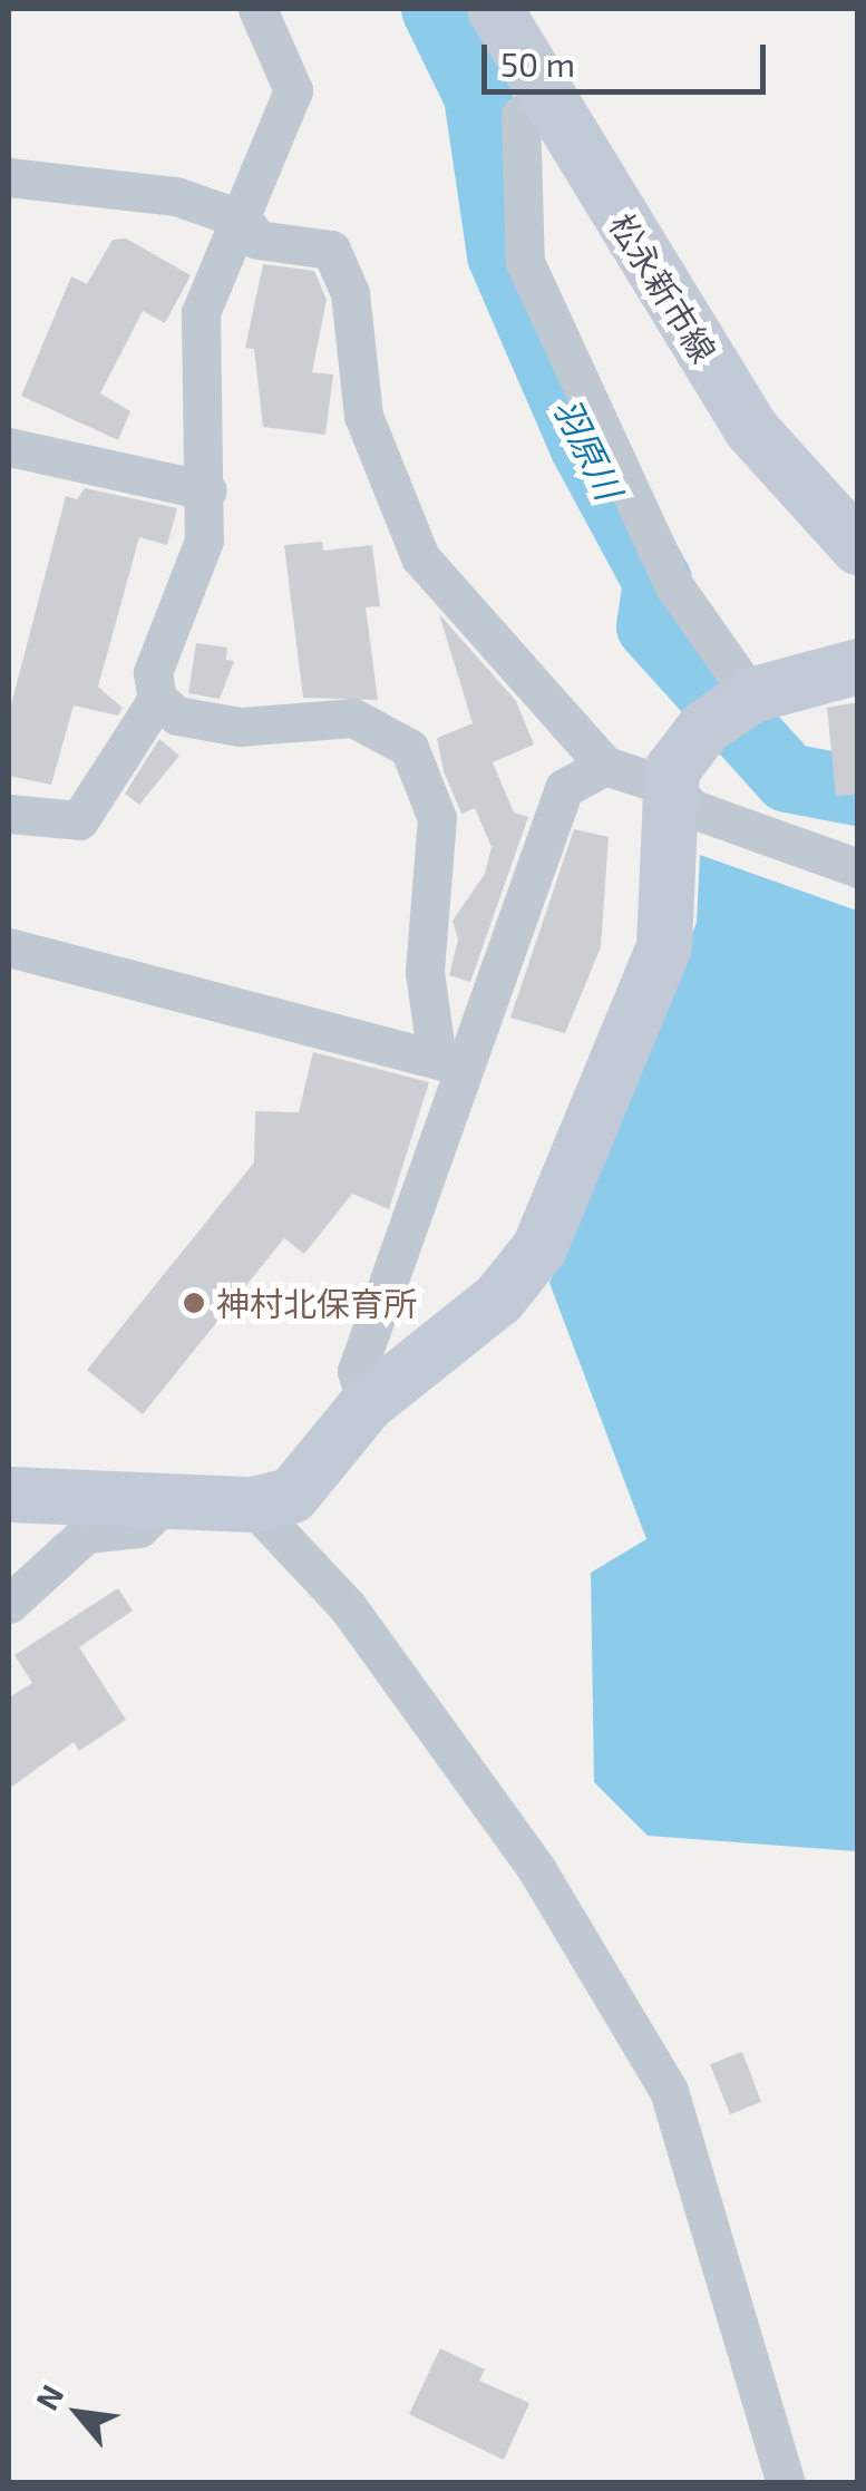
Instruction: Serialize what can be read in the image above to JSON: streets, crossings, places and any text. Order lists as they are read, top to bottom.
{
  "streets": {
    "street": ["松永新市線"]
  },
  "water": ["羽原川"],
  "places": ["神村北保育所"],
  "scale_bar": "50 m",
  "north": "top left"
}
